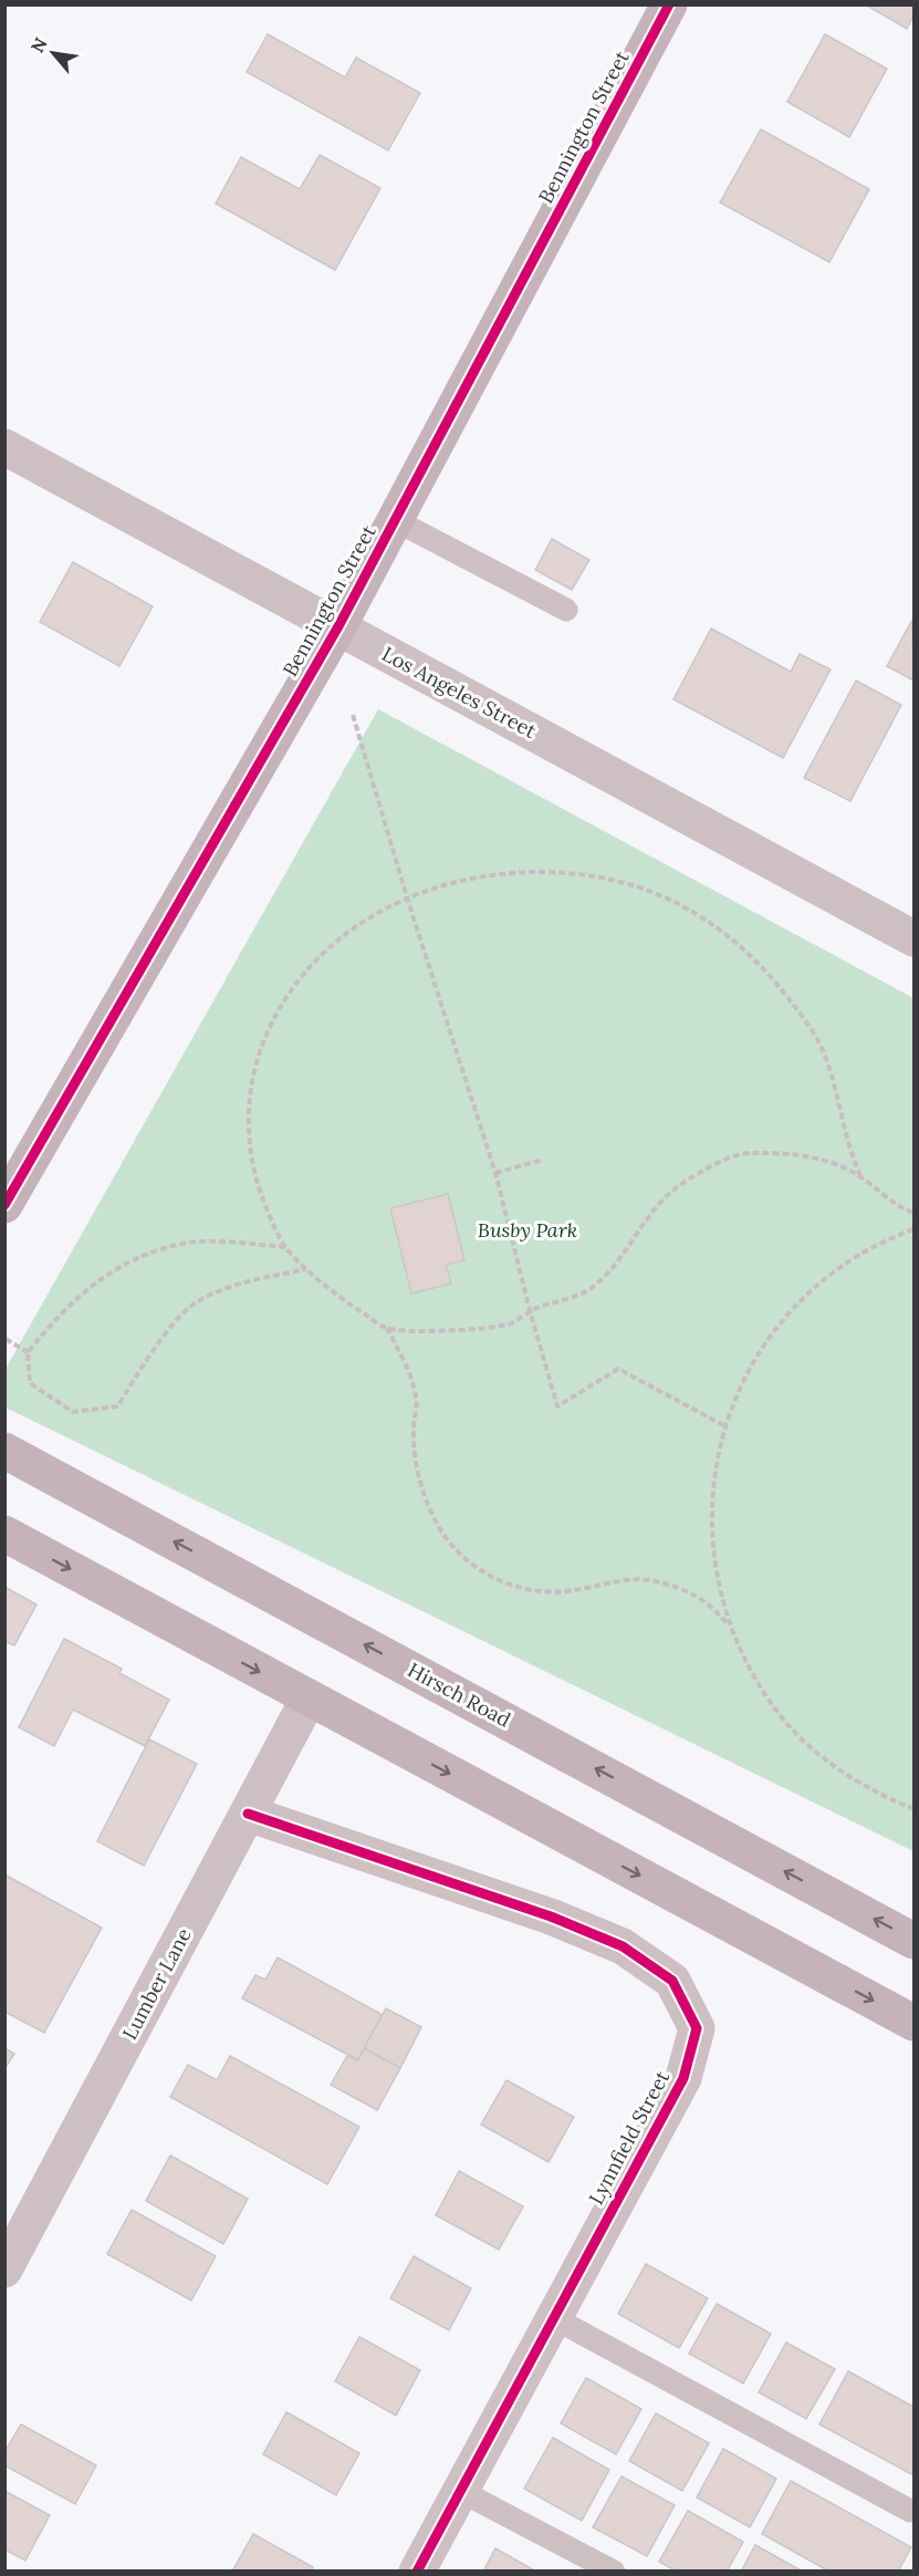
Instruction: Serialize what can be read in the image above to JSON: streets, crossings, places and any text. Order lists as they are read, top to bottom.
{
  "streets": {
    "main road": ["Bennington Street", "Hirsch Road"],
    "street": ["Los Angeles Street", "Lumber Lane", "Lynnfield Street"]
  },
  "crossings": [
    ["Bennington Street", "Los Angeles Street"],
    ["Lumber Lane", "Lynnfield Street"]
  ],
  "parks": ["Busby Park"],
  "north": "top left"
}
